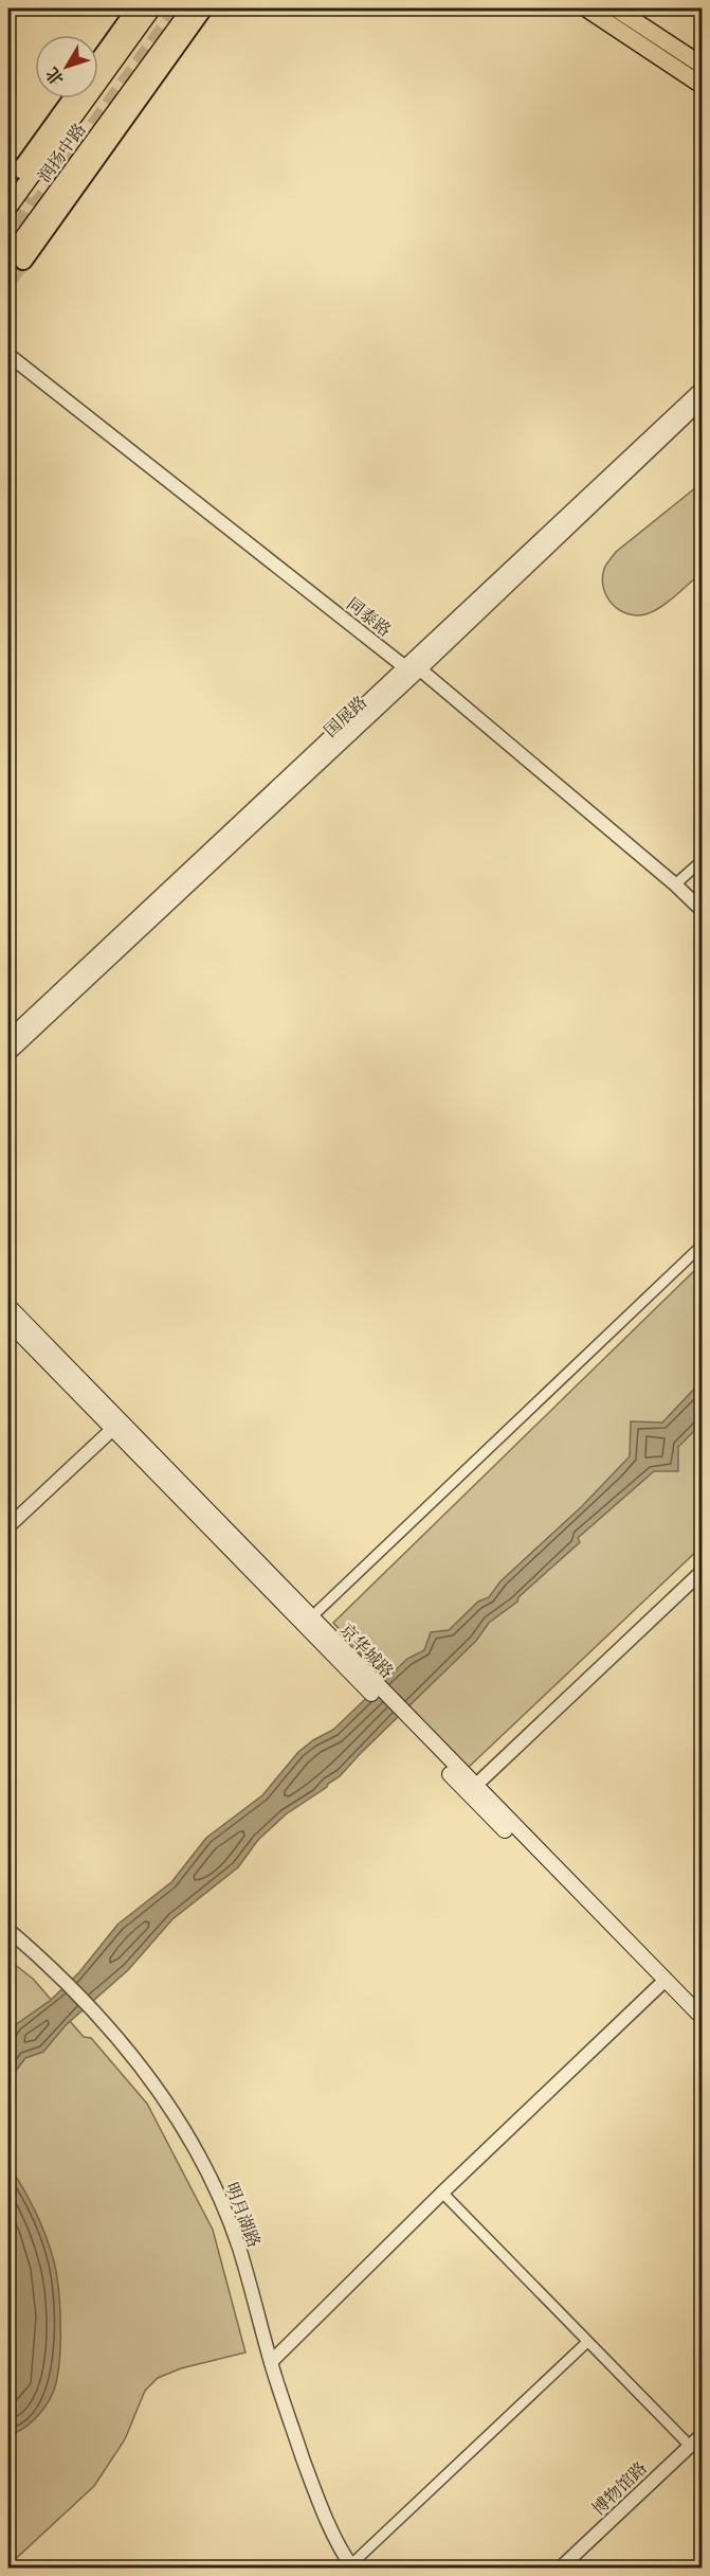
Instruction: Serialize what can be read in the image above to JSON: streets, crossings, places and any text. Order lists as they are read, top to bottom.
{
  "streets": {
    "main road": ["润扬中路", "京华城路"],
    "street": [
      "同泰路",
      "国展路",
      "明月湖路",
      "博物馆路"
    ]
  },
  "crossings": [
    ["同泰路", "国展路"]
  ],
  "north": "bottom left"
}
